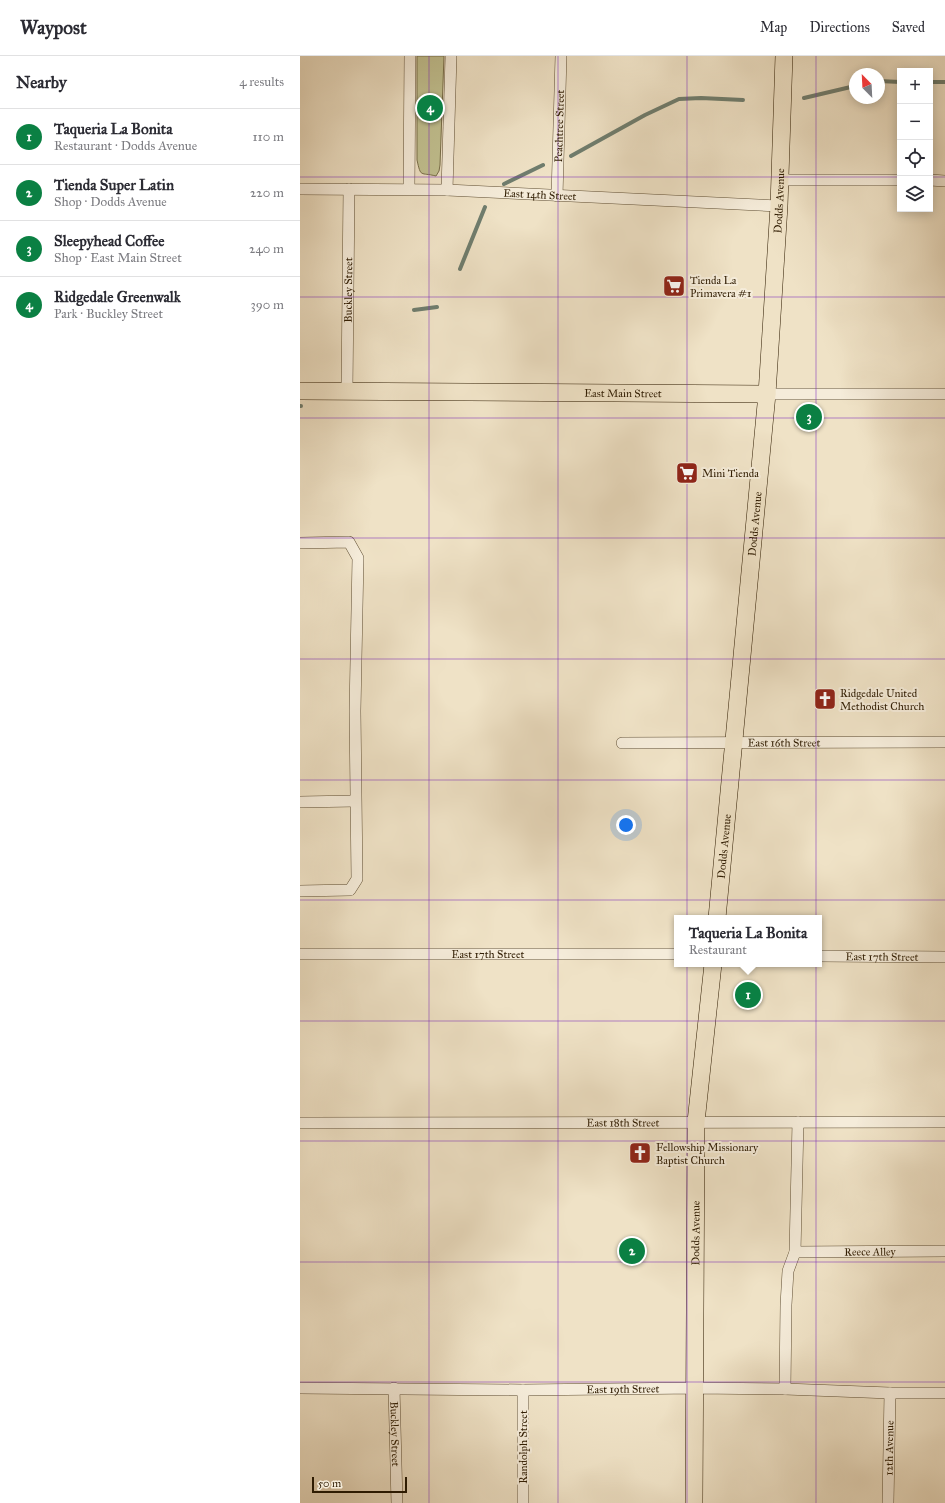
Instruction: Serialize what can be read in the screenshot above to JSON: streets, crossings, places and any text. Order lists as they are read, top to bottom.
{
  "streets": {
    "main road": ["Dodds Avenue", "East Main Street"],
    "street": [
      "Peachtree Street",
      "East 14th Street",
      "Buckley Street",
      "East 16th Street",
      "East 17th Street",
      "East 18th Street",
      "Reece Alley",
      "East 19th Street",
      "Randolph Street",
      "12th Avenue"
    ]
  },
  "crossings": [
    ["Peachtree Street", "East 14th Street"],
    ["East 14th Street", "Dodds Avenue"],
    ["East 14th Street", "Buckley Street"],
    ["Dodds Avenue", "East Main Street"],
    ["Dodds Avenue", "East 16th Street"],
    ["Dodds Avenue", "East 18th Street"],
    ["Dodds Avenue", "East 19th Street"],
    ["Buckley Street", "East Main Street"],
    ["Buckley Street", "East 19th Street"],
    ["East 19th Street", "Randolph Street"],
    ["East 19th Street", "12th Avenue"]
  ],
  "places": {
    "supermarket": ["Tienda La Primavera #1", "Mini Tienda"],
    "church": ["Ridgedale United Methodist Church", "Fellowship Missionary Baptist Church"]
  },
  "scale_bar": "50 m",
  "north": "top left",
  "page": {
    "header": "Waypost",
    "nav": ["Map", "Directions", "Saved"],
    "heading": ["Nearby", "4 results"],
    "map_buttons": ["+", "−"],
    "pins": [
      "4",
      "3",
      "1",
      "2"
    ],
    "list": [
      {
        "mark": "1",
        "name": "Taqueria La Bonita",
        "note": "Restaurant · Dodds Avenue",
        "value": "110 m"
      },
      {
        "mark": "2",
        "name": "Tienda Super Latin",
        "note": "Shop · Dodds Avenue",
        "value": "220 m"
      },
      {
        "mark": "3",
        "name": "Sleepyhead Coffee",
        "note": "Shop · East Main Street",
        "value": "240 m"
      },
      {
        "mark": "4",
        "name": "Ridgedale Greenwalk",
        "note": "Park · Buckley Street",
        "value": "390 m"
      }
    ],
    "popup": ["Taqueria La Bonita", "Restaurant"],
    "scale": "50 m"
  }
}
